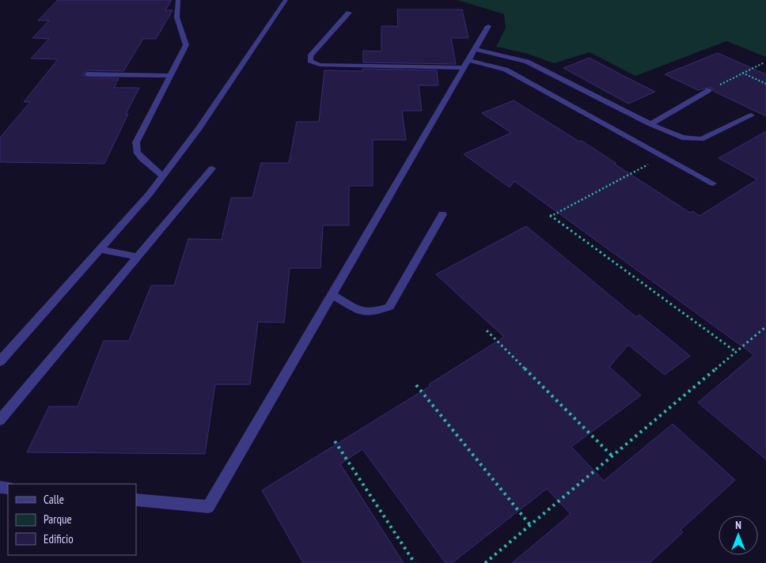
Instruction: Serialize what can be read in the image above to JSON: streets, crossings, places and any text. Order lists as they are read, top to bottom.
{
  "legend": ["Calle", "Parque", "Edificio"],
  "north": "top"
}
